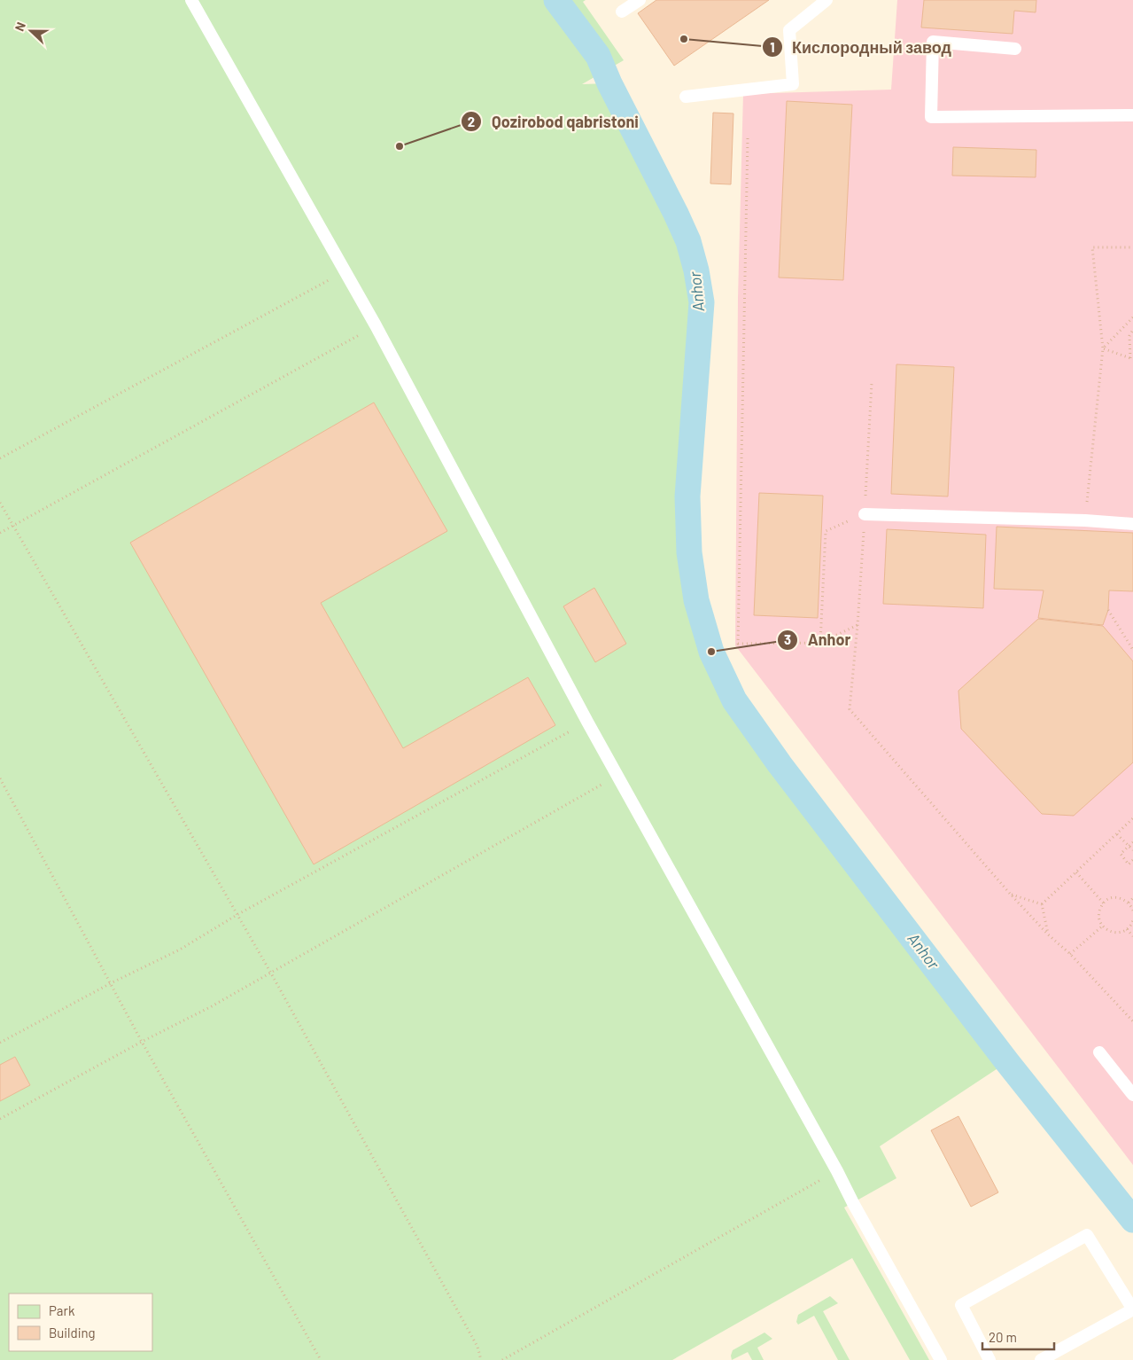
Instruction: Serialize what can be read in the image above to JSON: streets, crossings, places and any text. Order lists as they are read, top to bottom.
{
  "water": ["Anhor"],
  "places": ["Кислородный завод", "Qozirobod qabristoni", "Anhor"],
  "legend": ["Park", "Building"],
  "scale_bar": "20 m",
  "north": "left"
}
